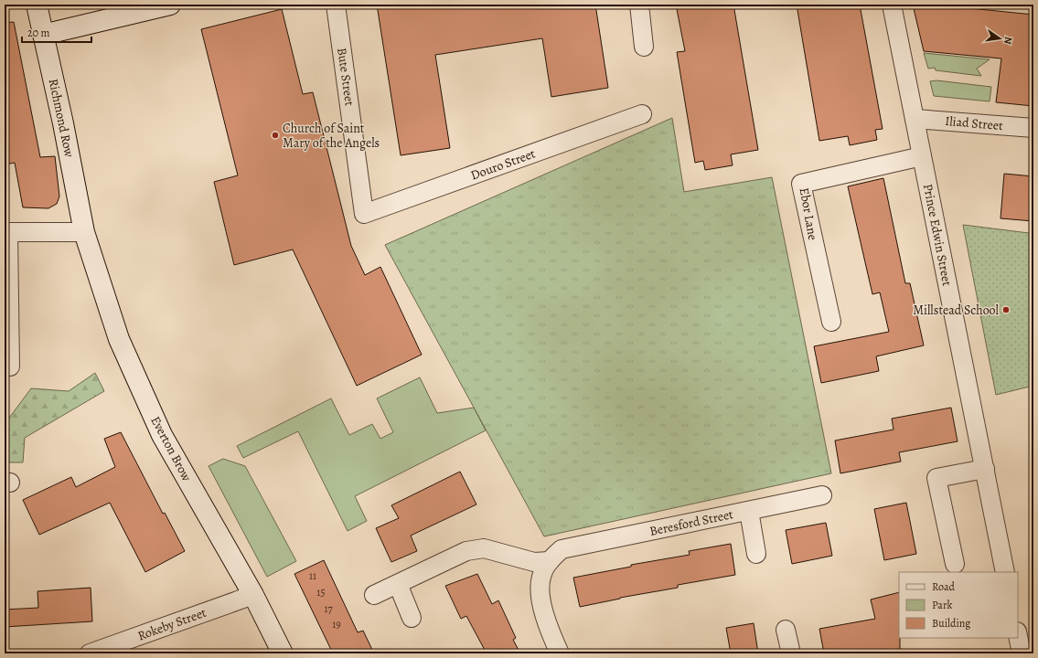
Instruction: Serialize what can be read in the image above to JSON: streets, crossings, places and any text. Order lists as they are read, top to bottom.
{
  "streets": {
    "street": [
      "Bute Street",
      "Richmond Row",
      "Iliad Street",
      "Douro Street",
      "Ebor Lane",
      "Prince Edwin Street",
      "Everton Brow",
      "Beresford Street",
      "Rokeby Street"
    ]
  },
  "crossings": [
    ["Bute Street", "Douro Street"],
    ["Richmond Row", "Everton Brow"],
    ["Iliad Street", "Prince Edwin Street"],
    ["Ebor Lane", "Prince Edwin Street"],
    ["Everton Brow", "Rokeby Street"]
  ],
  "places": ["Church of Saint Mary of the Angels", "Millstead School"],
  "house_numbers": [
    "11",
    "15",
    "17",
    "19"
  ],
  "legend": ["Road", "Park", "Building"],
  "scale_bar": "20 m",
  "north": "right"
}
